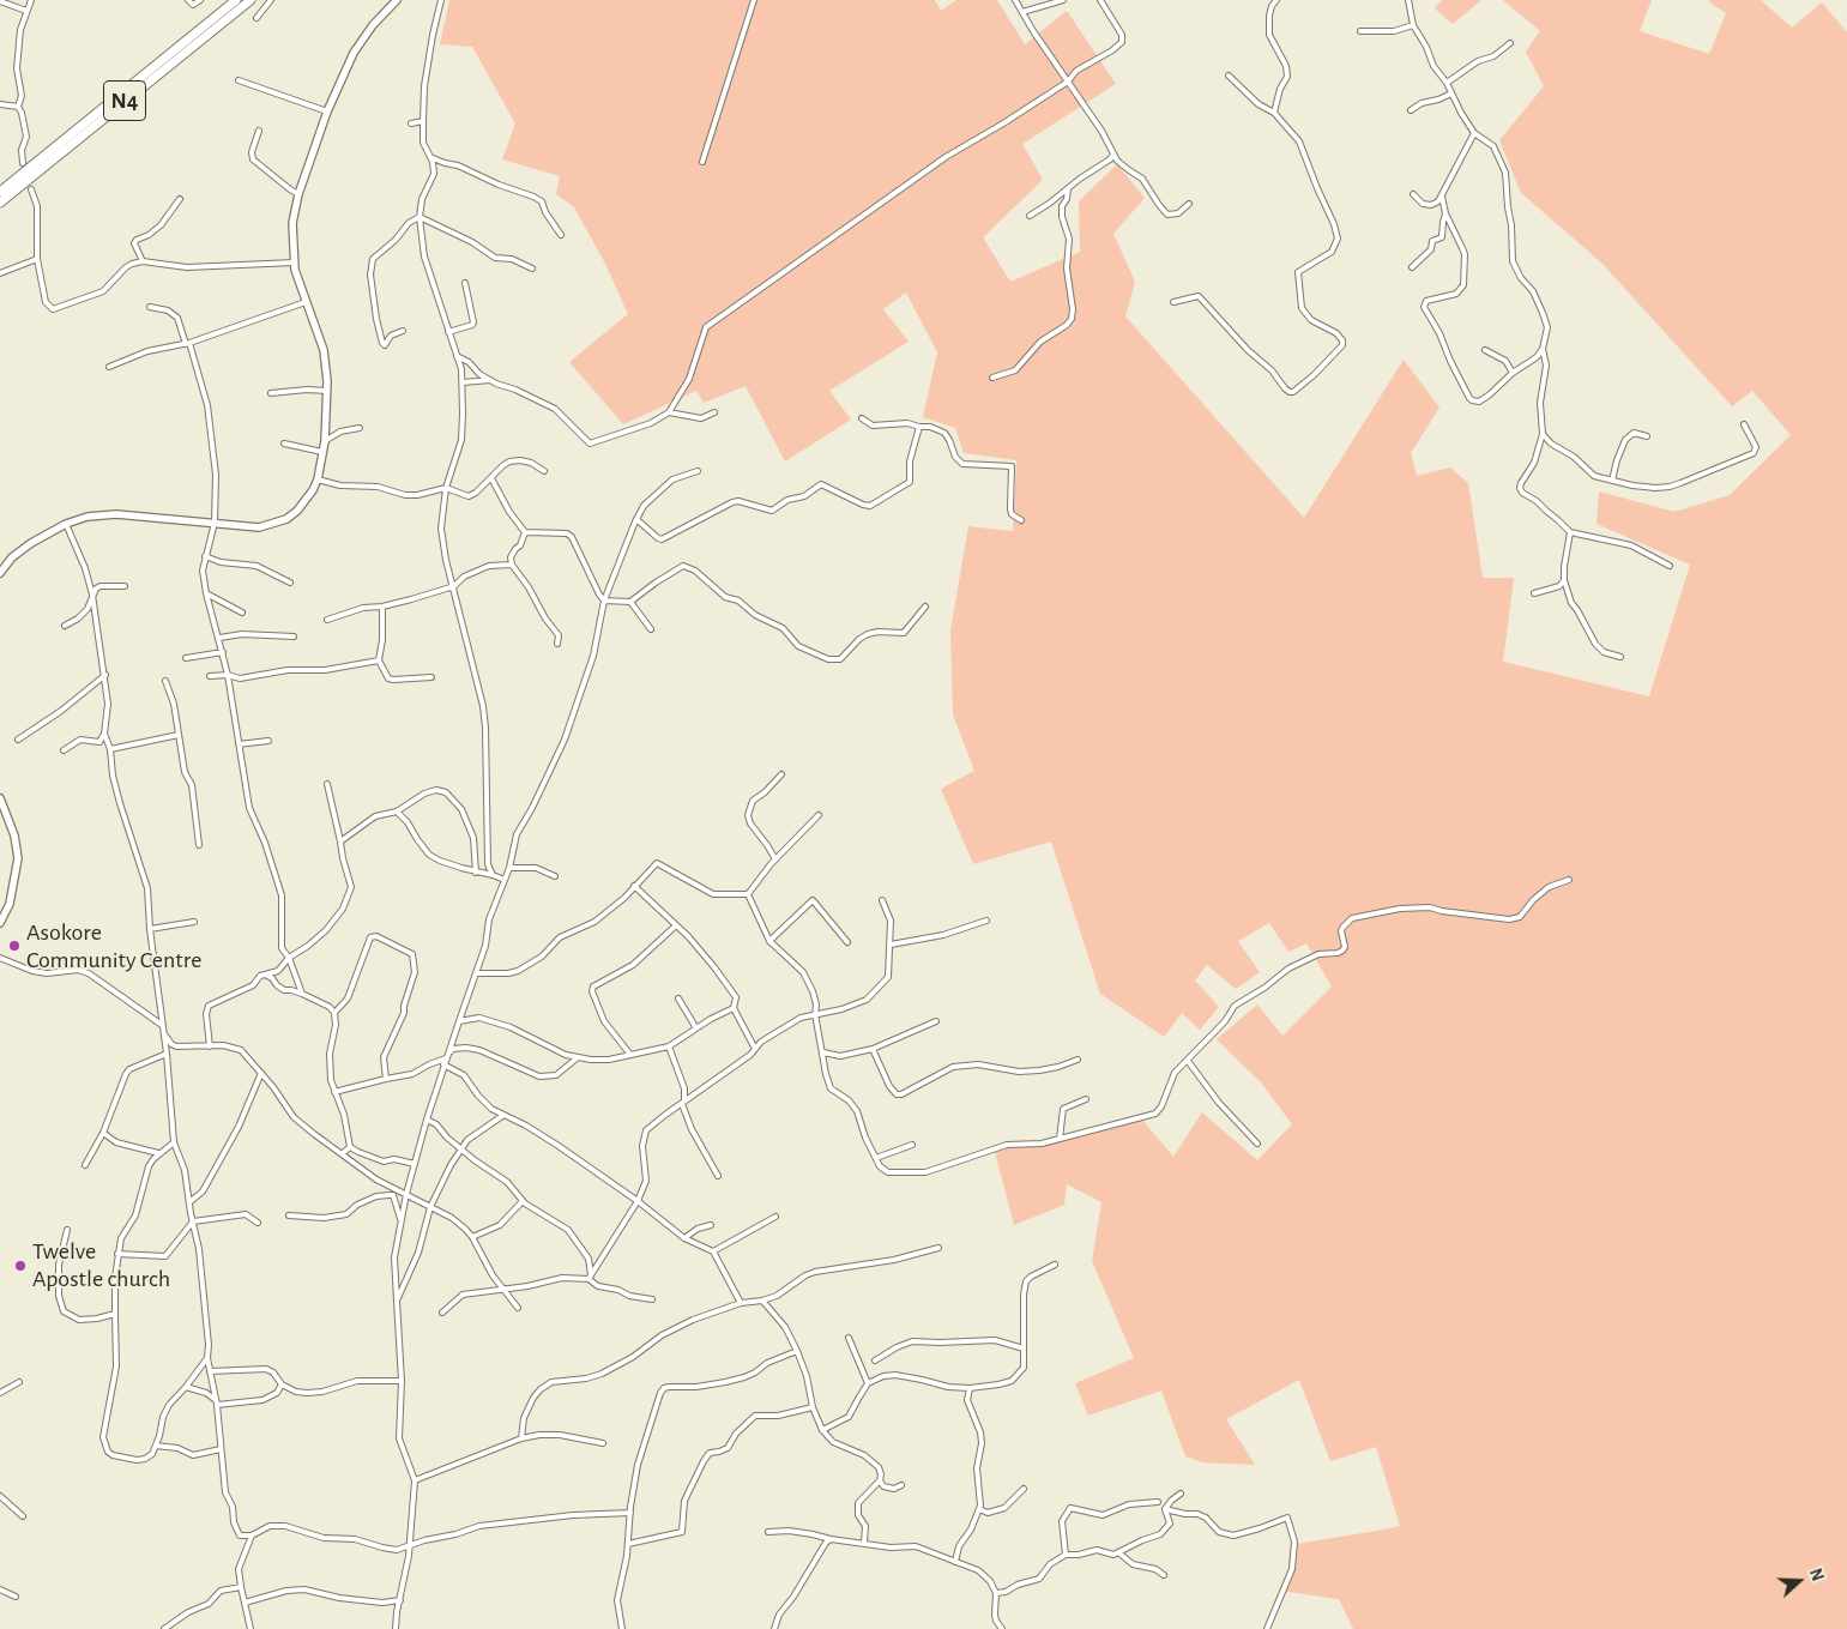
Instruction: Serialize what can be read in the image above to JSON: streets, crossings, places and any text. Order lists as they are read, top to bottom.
{
  "streets": {
    "highway": ["N4"]
  },
  "places": ["Asokore Community Centre", "Twelve Apostle church"],
  "north": "right"
}
